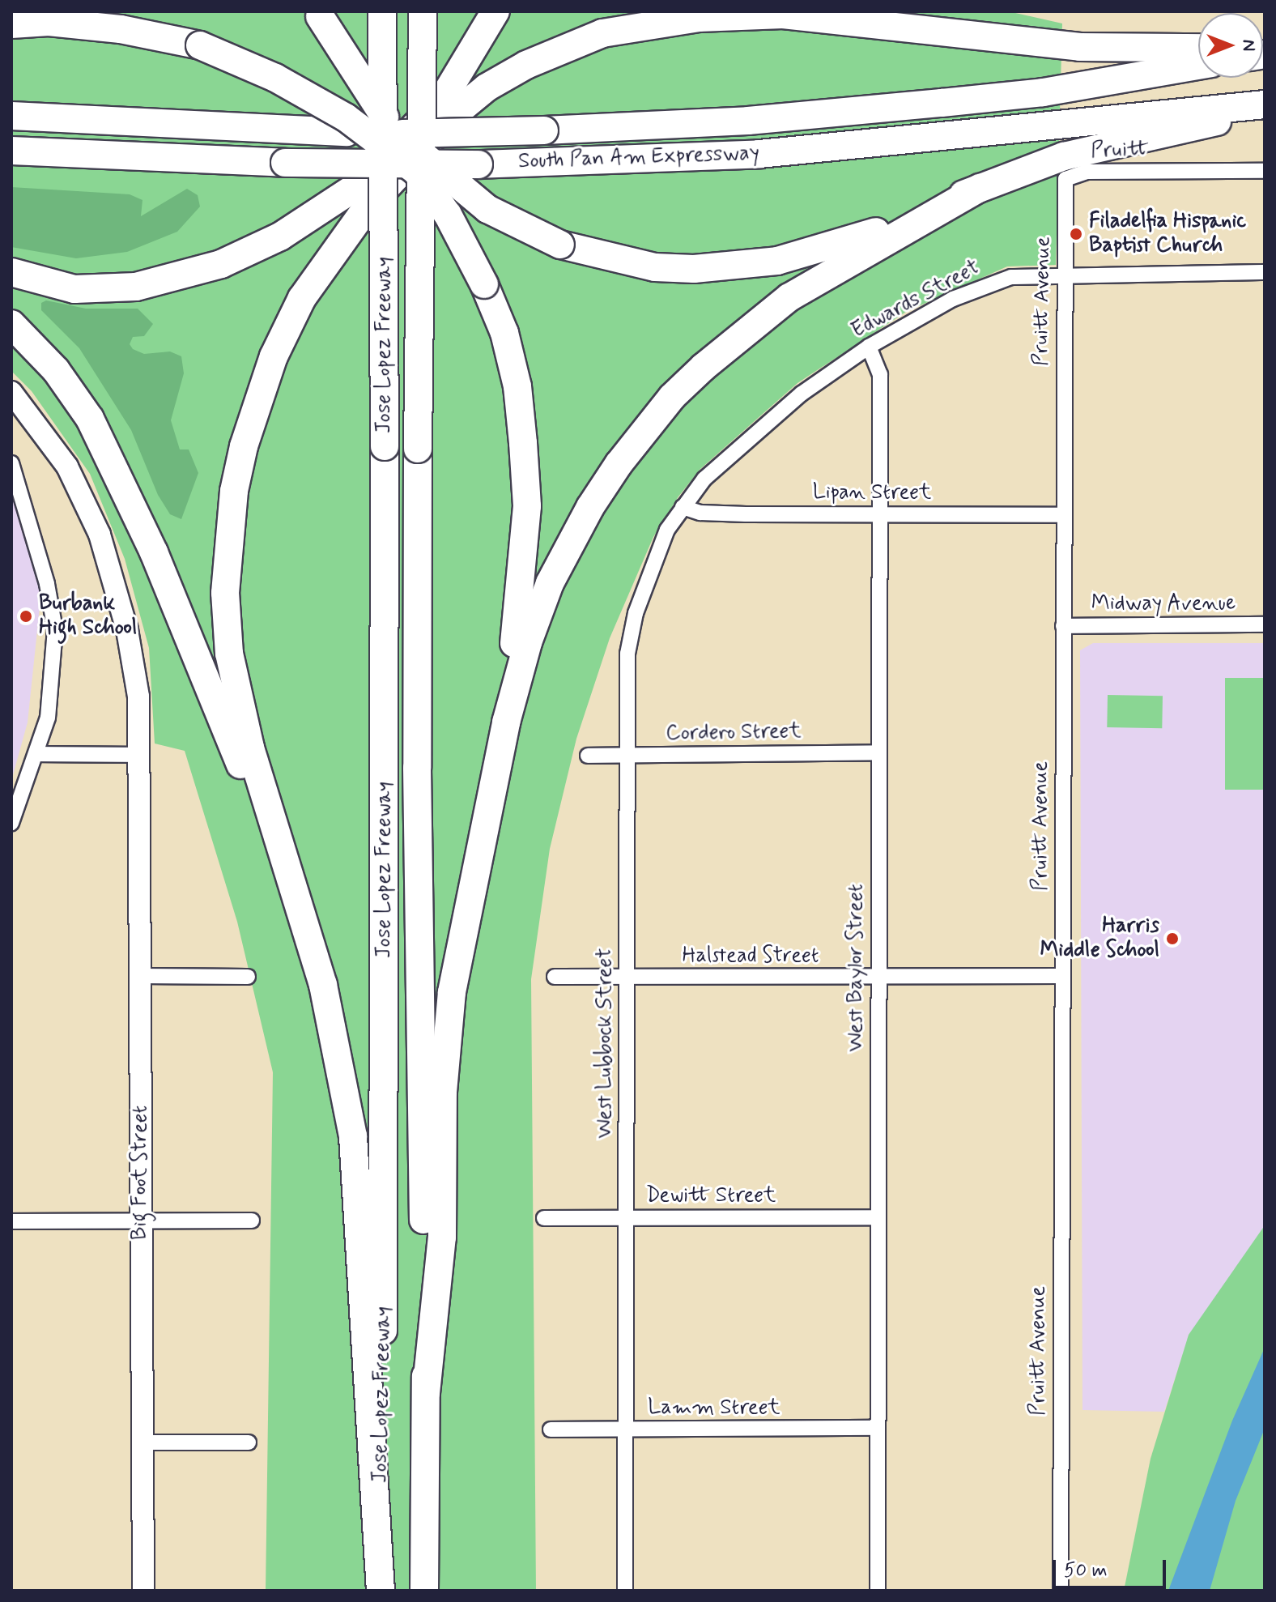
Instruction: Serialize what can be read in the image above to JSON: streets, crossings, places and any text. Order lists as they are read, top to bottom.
{
  "streets": {
    "highway": ["South Pan Am Expressway", "Jose Lopez Freeway"],
    "main road": ["Big Foot Street"],
    "street": [
      "Pruitt",
      "Edwards Street",
      "Pruitt Avenue",
      "Lipan Street",
      "Midway Avenue",
      "Cordero Street",
      "Halstead Street",
      "West Baylor Street",
      "West Lubbock Street",
      "Dewitt Street",
      "Lamm Street"
    ]
  },
  "crossings": [
    ["Pruitt", "Pruitt Avenue"],
    ["Edwards Street", "Pruitt Avenue"],
    ["Edwards Street", "Lipan Street"],
    ["Edwards Street", "West Baylor Street"],
    ["Edwards Street", "West Lubbock Street"],
    ["Pruitt Avenue", "Lipan Street"],
    ["Pruitt Avenue", "Midway Avenue"],
    ["Pruitt Avenue", "Halstead Street"],
    ["Lipan Street", "West Baylor Street"],
    ["Lipan Street", "West Lubbock Street"],
    ["Cordero Street", "West Baylor Street"],
    ["Cordero Street", "West Lubbock Street"],
    ["Halstead Street", "West Baylor Street"],
    ["Halstead Street", "West Lubbock Street"],
    ["West Baylor Street", "Dewitt Street"],
    ["West Baylor Street", "Lamm Street"],
    ["West Lubbock Street", "Dewitt Street"],
    ["West Lubbock Street", "Lamm Street"]
  ],
  "places": ["Filadelfia Hispanic Baptist Church", "Burbank High School", "Harris Middle School"],
  "scale_bar": "50 m",
  "north": "right"
}
